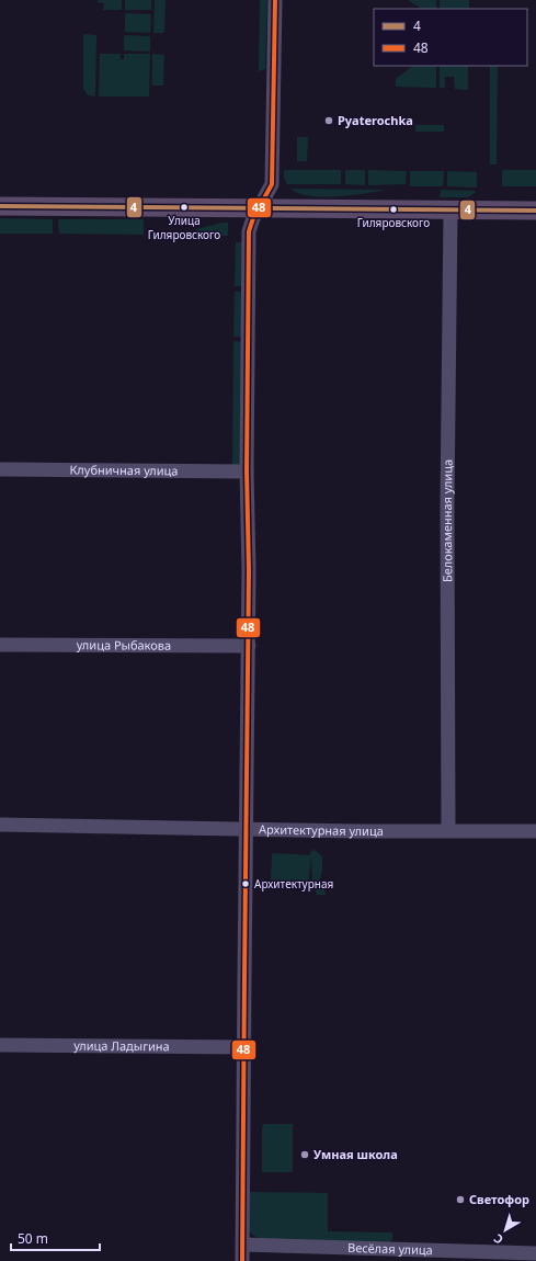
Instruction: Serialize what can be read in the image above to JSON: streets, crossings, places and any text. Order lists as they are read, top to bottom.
{
  "streets": {
    "street": [
      "Клубничная улица",
      "Белокаменная улица",
      "улица Рыбакова",
      "Архитектурная улица",
      "улица Ладыгина",
      "Весёлая улица"
    ]
  },
  "crossings": [
    ["Белокаменная улица", "Архитектурная улица"]
  ],
  "places": [
    "Pyaterochka",
    "Улица Гиляровского",
    "Гиляровского",
    "Архитектурная",
    "Умная школа",
    "Светофор"
  ],
  "lines": ["transit line 48", "transit line 4"],
  "legend": ["4", "48"],
  "scale_bar": "50 m",
  "north": "bottom left"
}
